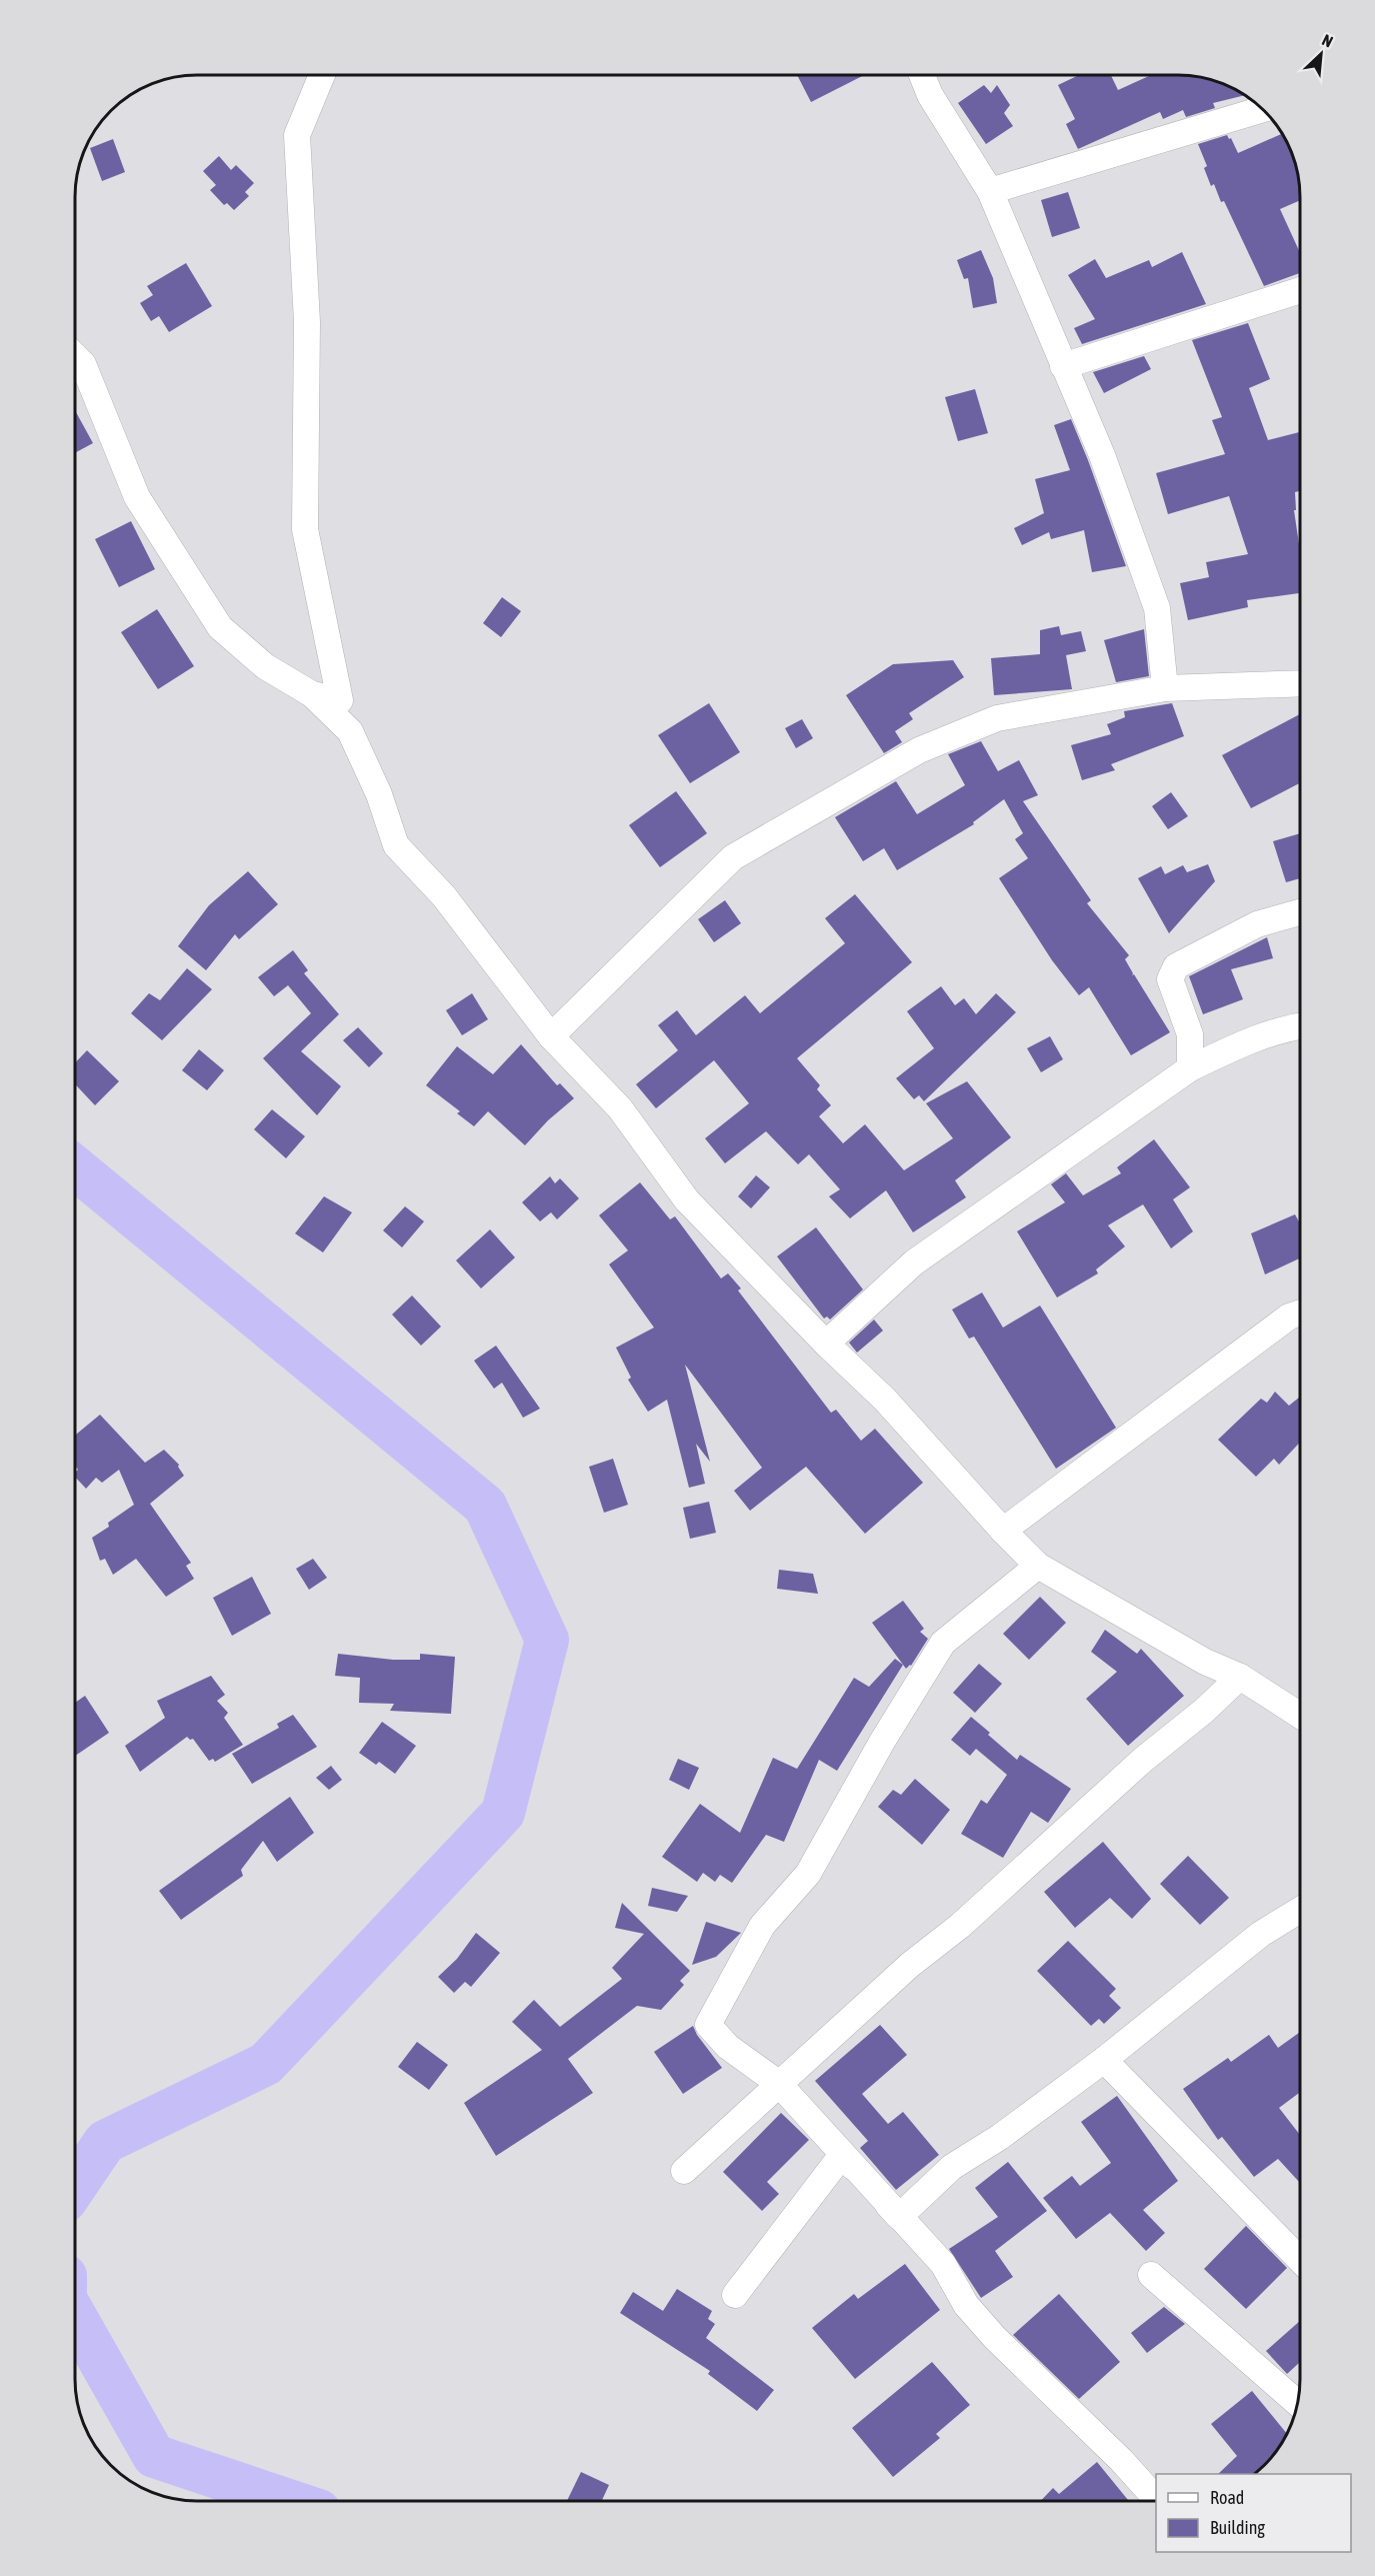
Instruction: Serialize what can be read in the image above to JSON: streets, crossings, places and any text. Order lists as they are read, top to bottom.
{
  "legend": ["Road", "Building"],
  "north": "top right"
}
